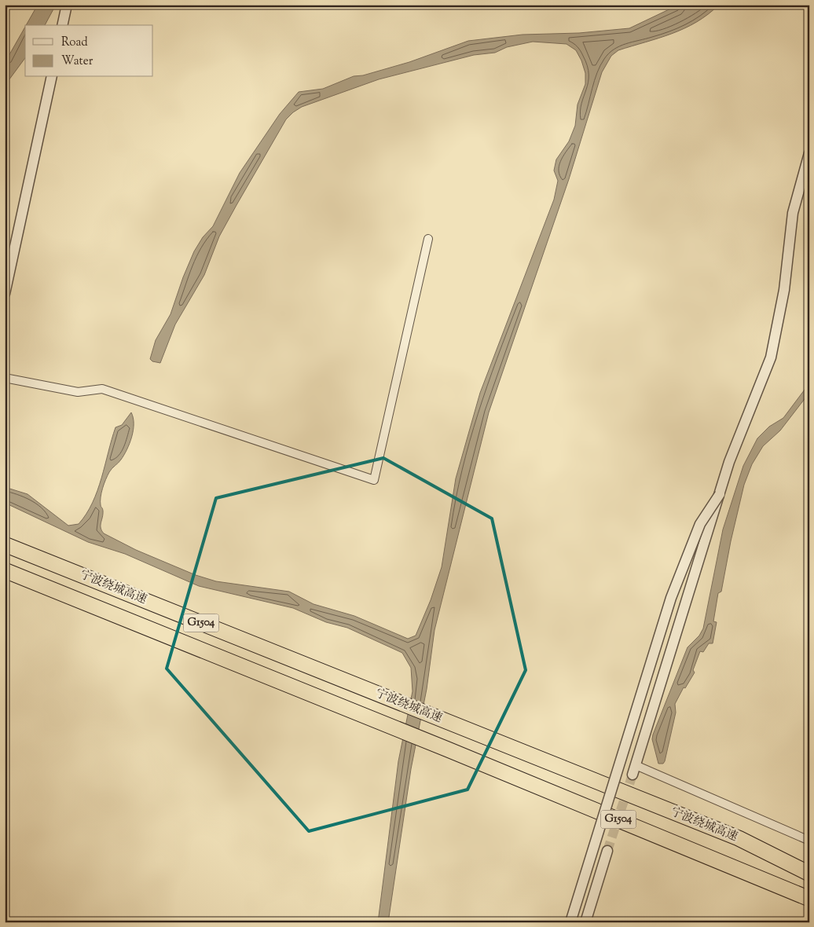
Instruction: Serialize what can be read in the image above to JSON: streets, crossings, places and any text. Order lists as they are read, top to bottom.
{
  "streets": {
    "highway": ["宁波绕城高速", "G1504"]
  },
  "legend": ["Road", "Water"]
}
